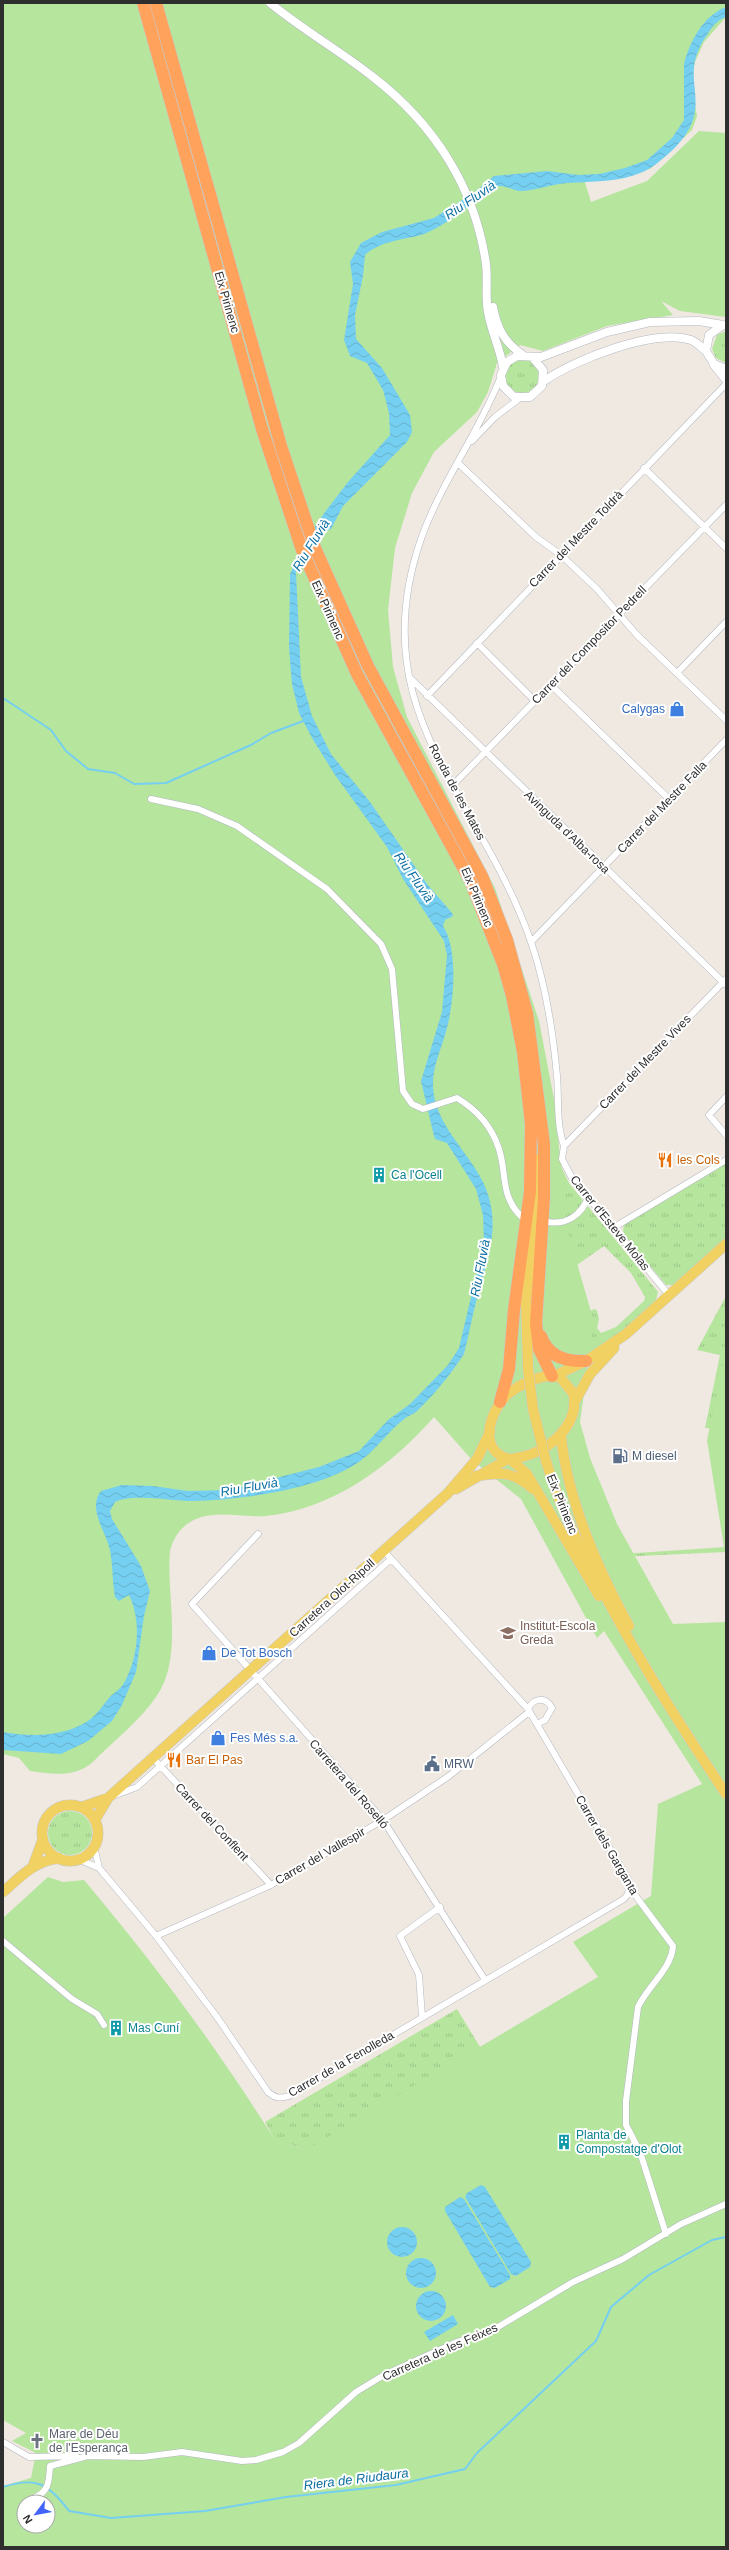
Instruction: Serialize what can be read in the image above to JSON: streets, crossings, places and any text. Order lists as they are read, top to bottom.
{
  "streets": {
    "highway": ["Eix Pirinenc"],
    "main road": ["Carretera Olot-Ripoll"],
    "street": [
      "Carrer del Mestre Toldrà",
      "Carrer del Compositor Pedrell",
      "Ronda de les Mates",
      "Carrer del Mestre Falla",
      "Avinguda d'Alba-rosa",
      "Carrer del Mestre Vives",
      "Carrer d'Esteve Molas",
      "Carretera del Roselló",
      "Carrer del Conflent",
      "Carrer dels Garganta",
      "Carrer del Vallespir",
      "Carrer de la Fenolleda",
      "Carretera de les Feixes"
    ]
  },
  "crossings": [
    ["Carrer del Mestre Toldrà", "Avinguda d'Alba-rosa"],
    ["Carrer del Compositor Pedrell", "Ronda de les Mates"],
    ["Carrer del Compositor Pedrell", "Avinguda d'Alba-rosa"],
    ["Ronda de les Mates", "Carrer del Mestre Falla"],
    ["Ronda de les Mates", "Avinguda d'Alba-rosa"],
    ["Ronda de les Mates", "Carrer del Mestre Vives"],
    ["Ronda de les Mates", "Carrer d'Esteve Molas"],
    ["Carrer del Mestre Falla", "Avinguda d'Alba-rosa"],
    ["Avinguda d'Alba-rosa", "Carrer del Mestre Vives"],
    ["Carrer del Mestre Vives", "Carrer d'Esteve Molas"],
    ["Carretera Olot-Ripoll", "Carretera del Roselló"],
    ["Carretera Olot-Ripoll", "Carrer del Conflent"],
    ["Carretera Olot-Ripoll", "Carrer dels Garganta"],
    ["Carretera del Roselló", "Carrer del Vallespir"],
    ["Carretera del Roselló", "Carrer de la Fenolleda"],
    ["Carrer del Conflent", "Carrer del Vallespir"],
    ["Carrer dels Garganta", "Carrer del Vallespir"],
    ["Carrer dels Garganta", "Carrer de la Fenolleda"],
    ["Carrer dels Garganta", "Carretera de les Feixes"],
    ["Carrer del Vallespir", "Carrer de la Fenolleda"]
  ],
  "water": ["Riu Fluvià", "Riera de Riudaura"],
  "places": {
    "shop": ["Calygas", "De Tot Bosch", "Fes Més s.a."],
    "restaurant": ["les Cols", "Bar El Pas"],
    "building": ["Ca l'Ocell", "Mas Cuní", "Planta de Compostatge d'Olot"],
    "fuel station": ["M diesel"],
    "school or university": ["Institut-Escola Greda"],
    "public building": ["MRW"],
    "church": ["Mare de Déu de l'Esperança"]
  },
  "north": "bottom left"
}
